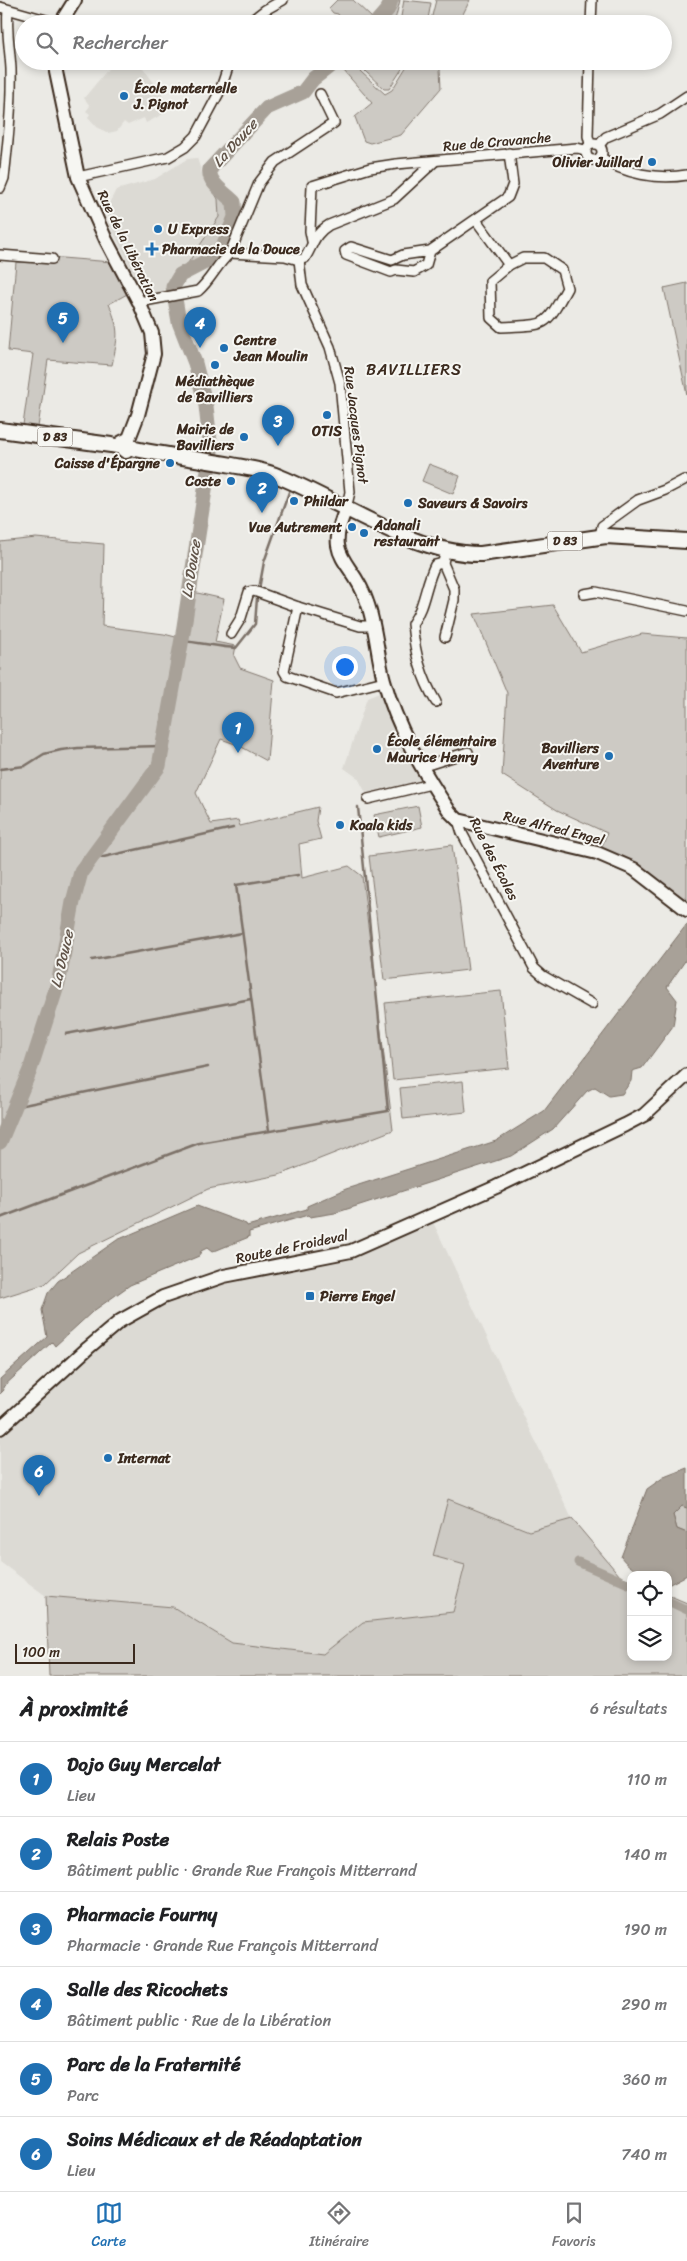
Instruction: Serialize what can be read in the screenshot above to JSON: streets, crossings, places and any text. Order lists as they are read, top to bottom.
{
  "streets": {
    "main road": ["D 83"],
    "street": [
      "Rue de Cravanche",
      "Rue de la Libération",
      "Rue Jacques Pignot",
      "Rue Alfred Engel",
      "Rue des Écoles",
      "Route de Froideval"
    ]
  },
  "crossings": [
    ["Rue de Cravanche", "Rue Jacques Pignot"],
    ["Rue de la Libération", "D 83"],
    ["Rue Jacques Pignot", "D 83"],
    ["Rue Jacques Pignot", "Rue des Écoles"],
    ["D 83", "Rue des Écoles"],
    ["Rue Alfred Engel", "Rue des Écoles"]
  ],
  "districts": ["BAVILLIERS"],
  "water": ["La Douce"],
  "places": {
    "other": [
      "École maternelle J. Pignot",
      "Olivier Juillard",
      "U Express",
      "Centre Jean Moulin",
      "Médiathèque de Bavilliers",
      "OTIS",
      "Mairie de Bavilliers",
      "Caisse d'Épargne",
      "Coste",
      "Phildar",
      "Saveurs & Savoirs",
      "Vue Autrement",
      "Adanali restaurant",
      "École élémentaire Maurice Henry",
      "Bavilliers Aventure",
      "Koala kids",
      "Internat"
    ],
    "health": ["Pharmacie de la Douce"],
    "transit": ["Pierre Engel"]
  },
  "scale_bar": "100 m",
  "page": {
    "search": "Rechercher",
    "pins": [
      "5",
      "4",
      "3",
      "2",
      "1",
      "6"
    ],
    "scale": "100 m",
    "heading": ["À proximité", "6 résultats"],
    "list": [
      {
        "mark": "1",
        "name": "Dojo Guy Mercelat",
        "note": "Lieu",
        "value": "110 m"
      },
      {
        "mark": "2",
        "name": "Relais Poste",
        "note": "Bâtiment public · Grande Rue François Mitterrand",
        "value": "140 m"
      },
      {
        "mark": "3",
        "name": "Pharmacie Fourny",
        "note": "Pharmacie · Grande Rue François Mitterrand",
        "value": "190 m"
      },
      {
        "mark": "4",
        "name": "Salle des Ricochets",
        "note": "Bâtiment public · Rue de la Libération",
        "value": "290 m"
      },
      {
        "mark": "5",
        "name": "Parc de la Fraternité",
        "note": "Parc",
        "value": "360 m"
      },
      {
        "mark": "6",
        "name": "Soins Médicaux et de Réadaptation",
        "note": "Lieu",
        "value": "740 m"
      }
    ],
    "nav": ["Carte", "Itinéraire", "Favoris"]
  }
}
